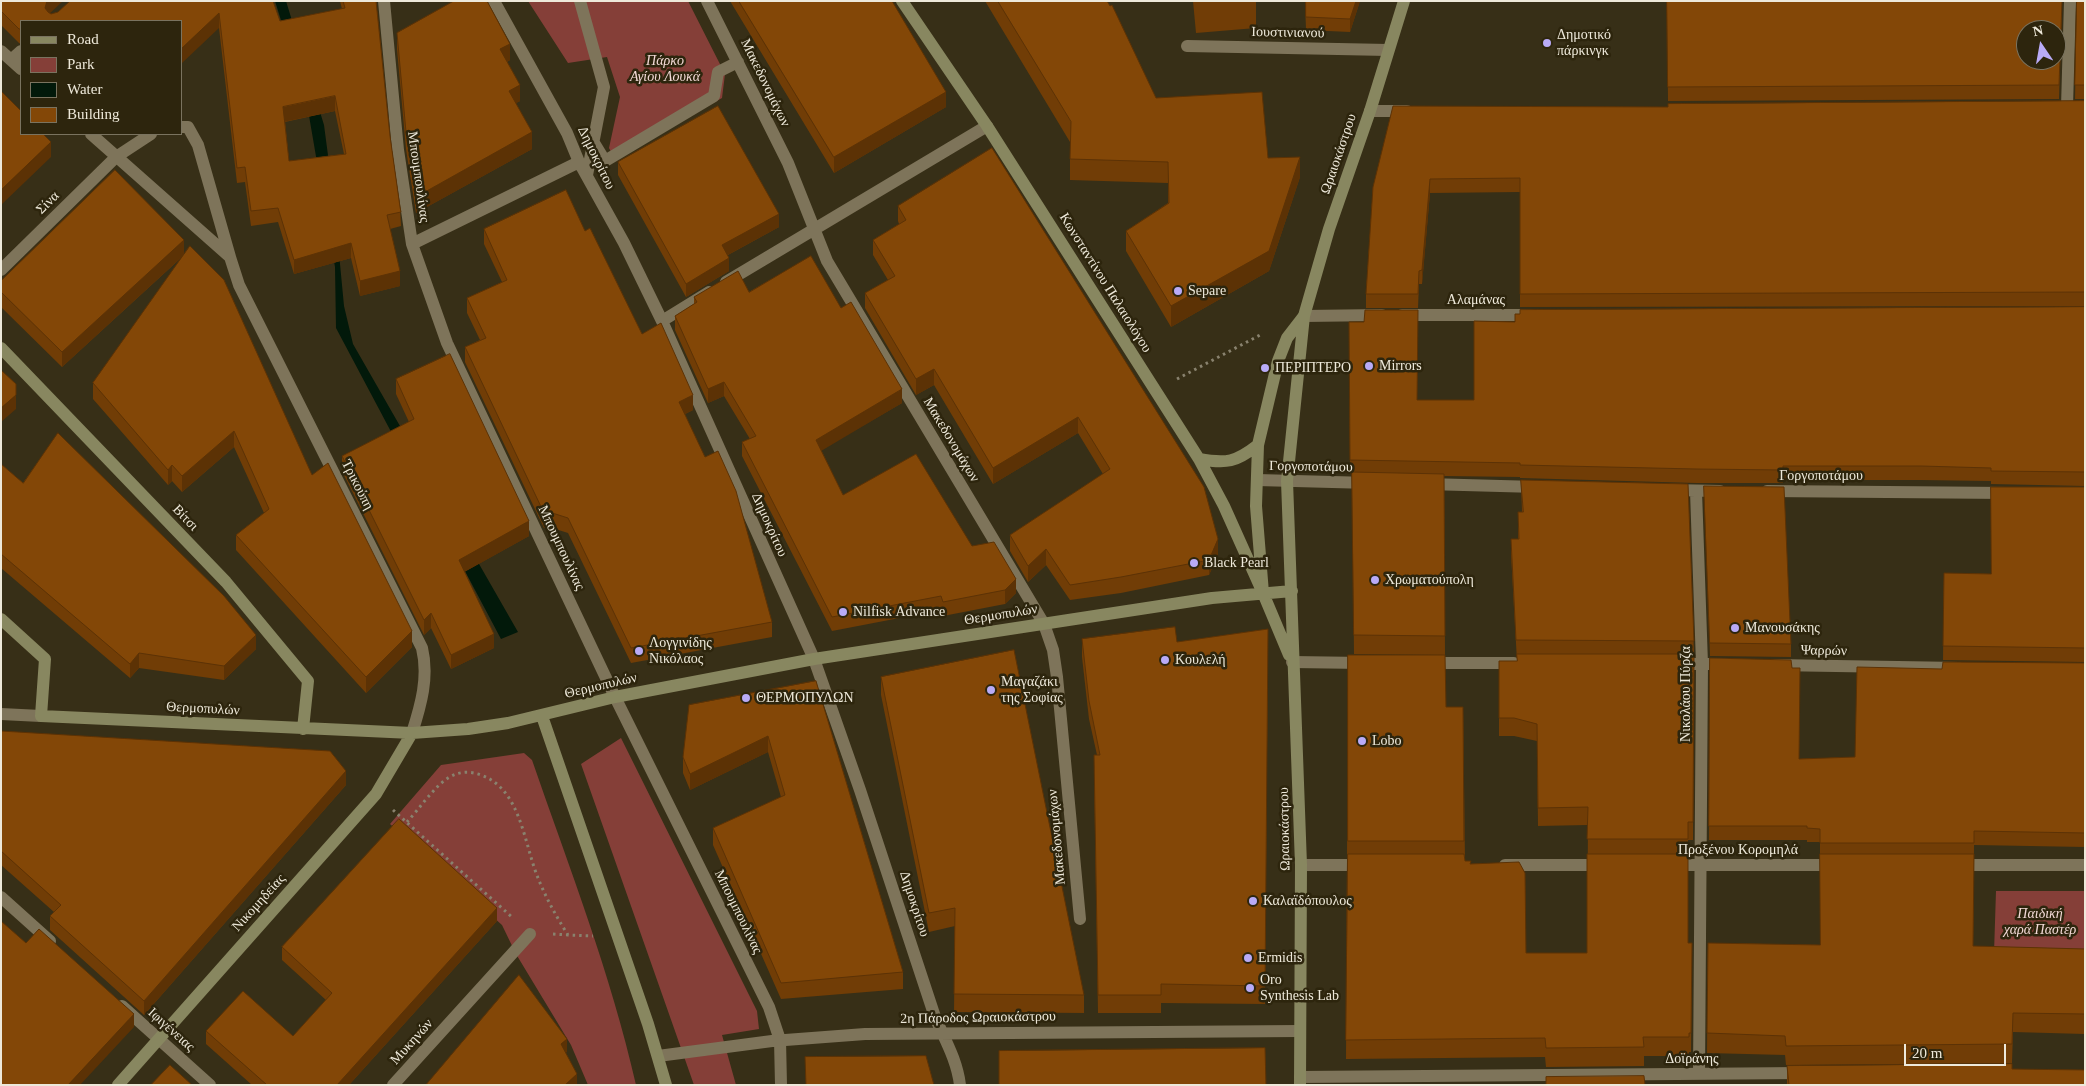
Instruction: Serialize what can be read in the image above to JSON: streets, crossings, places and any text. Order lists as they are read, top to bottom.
{
  "streets": {
    "street": [
      "Ιουστινιανού",
      "Μακεδονομάχων",
      "Ωραιοκάστρου",
      "Δημοκρίτου",
      "Μπουμπουλίνας",
      "Σίνα",
      "Κωνσταντίνου Παλαιολόγου",
      "Αλαμάνας",
      "Γοργοποτάμου",
      "Τρικούπη",
      "Βίτσι",
      "Θερμοπυλών",
      "Ψαρρών",
      "Νικολάου Πύρζα",
      "Προξένου Κορομηλά",
      "Νικομηδείας",
      "2η Πάροδος Ωραιοκάστρου",
      "Ιφιγένειας",
      "Μυκηνών",
      "Δοϊράνης"
    ]
  },
  "crossings": [
    ["Ιουστινιανού", "Ωραιοκάστρου"],
    ["Μακεδονομάχων", "Θερμοπυλών"],
    ["Ωραιοκάστρου", "Κωνσταντίνου Παλαιολόγου"],
    ["Ωραιοκάστρου", "Αλαμάνας"],
    ["Ωραιοκάστρου", "Γοργοποτάμου"],
    ["Ωραιοκάστρου", "Θερμοπυλών"],
    ["Ωραιοκάστρου", "2η Πάροδος Ωραιοκάστρου"],
    ["Ωραιοκάστρου", "Δοϊράνης"],
    ["Δημοκρίτου", "Θερμοπυλών"],
    ["Δημοκρίτου", "2η Πάροδος Ωραιοκάστρου"],
    ["Μπουμπουλίνας", "Θερμοπυλών"],
    ["Μπουμπουλίνας", "2η Πάροδος Ωραιοκάστρου"],
    ["Κωνσταντίνου Παλαιολόγου", "Θερμοπυλών"],
    ["Τρικούπη", "Θερμοπυλών"],
    ["Τρικούπη", "Νικομηδείας"],
    ["Βίτσι", "Θερμοπυλών"],
    ["Θερμοπυλών", "Νικομηδείας"],
    ["Νικολάου Πύρζα", "Προξένου Κορομηλά"],
    ["Νικολάου Πύρζα", "Δοϊράνης"],
    ["Νικομηδείας", "Ιφιγένειας"]
  ],
  "parks": ["Πάρκο Αγίου Λουκά", "Παιδική χαρά Παστέρ"],
  "places": [
    "Δημοτικό πάρκινγκ",
    "Separe",
    "Mirrors",
    "ΠΕΡΙΠΤΕΡΟ",
    "Black Pearl",
    "Χρωματούπολη",
    "Nilfisk Advance",
    "Μανουσάκης",
    "Λογγινίδης Νικόλαος",
    "Κουλελή",
    "Μαγαζάκι της Σοφίας",
    "ΘΕΡΜΟΠΥΛΩΝ",
    "Lobo",
    "Καλαϊδόπουλος",
    "Ermidis",
    "Oro Synthesis Lab"
  ],
  "legend": [
    "Road",
    "Park",
    "Water",
    "Building"
  ],
  "scale_bar": "20 m",
  "north": "top"
}
